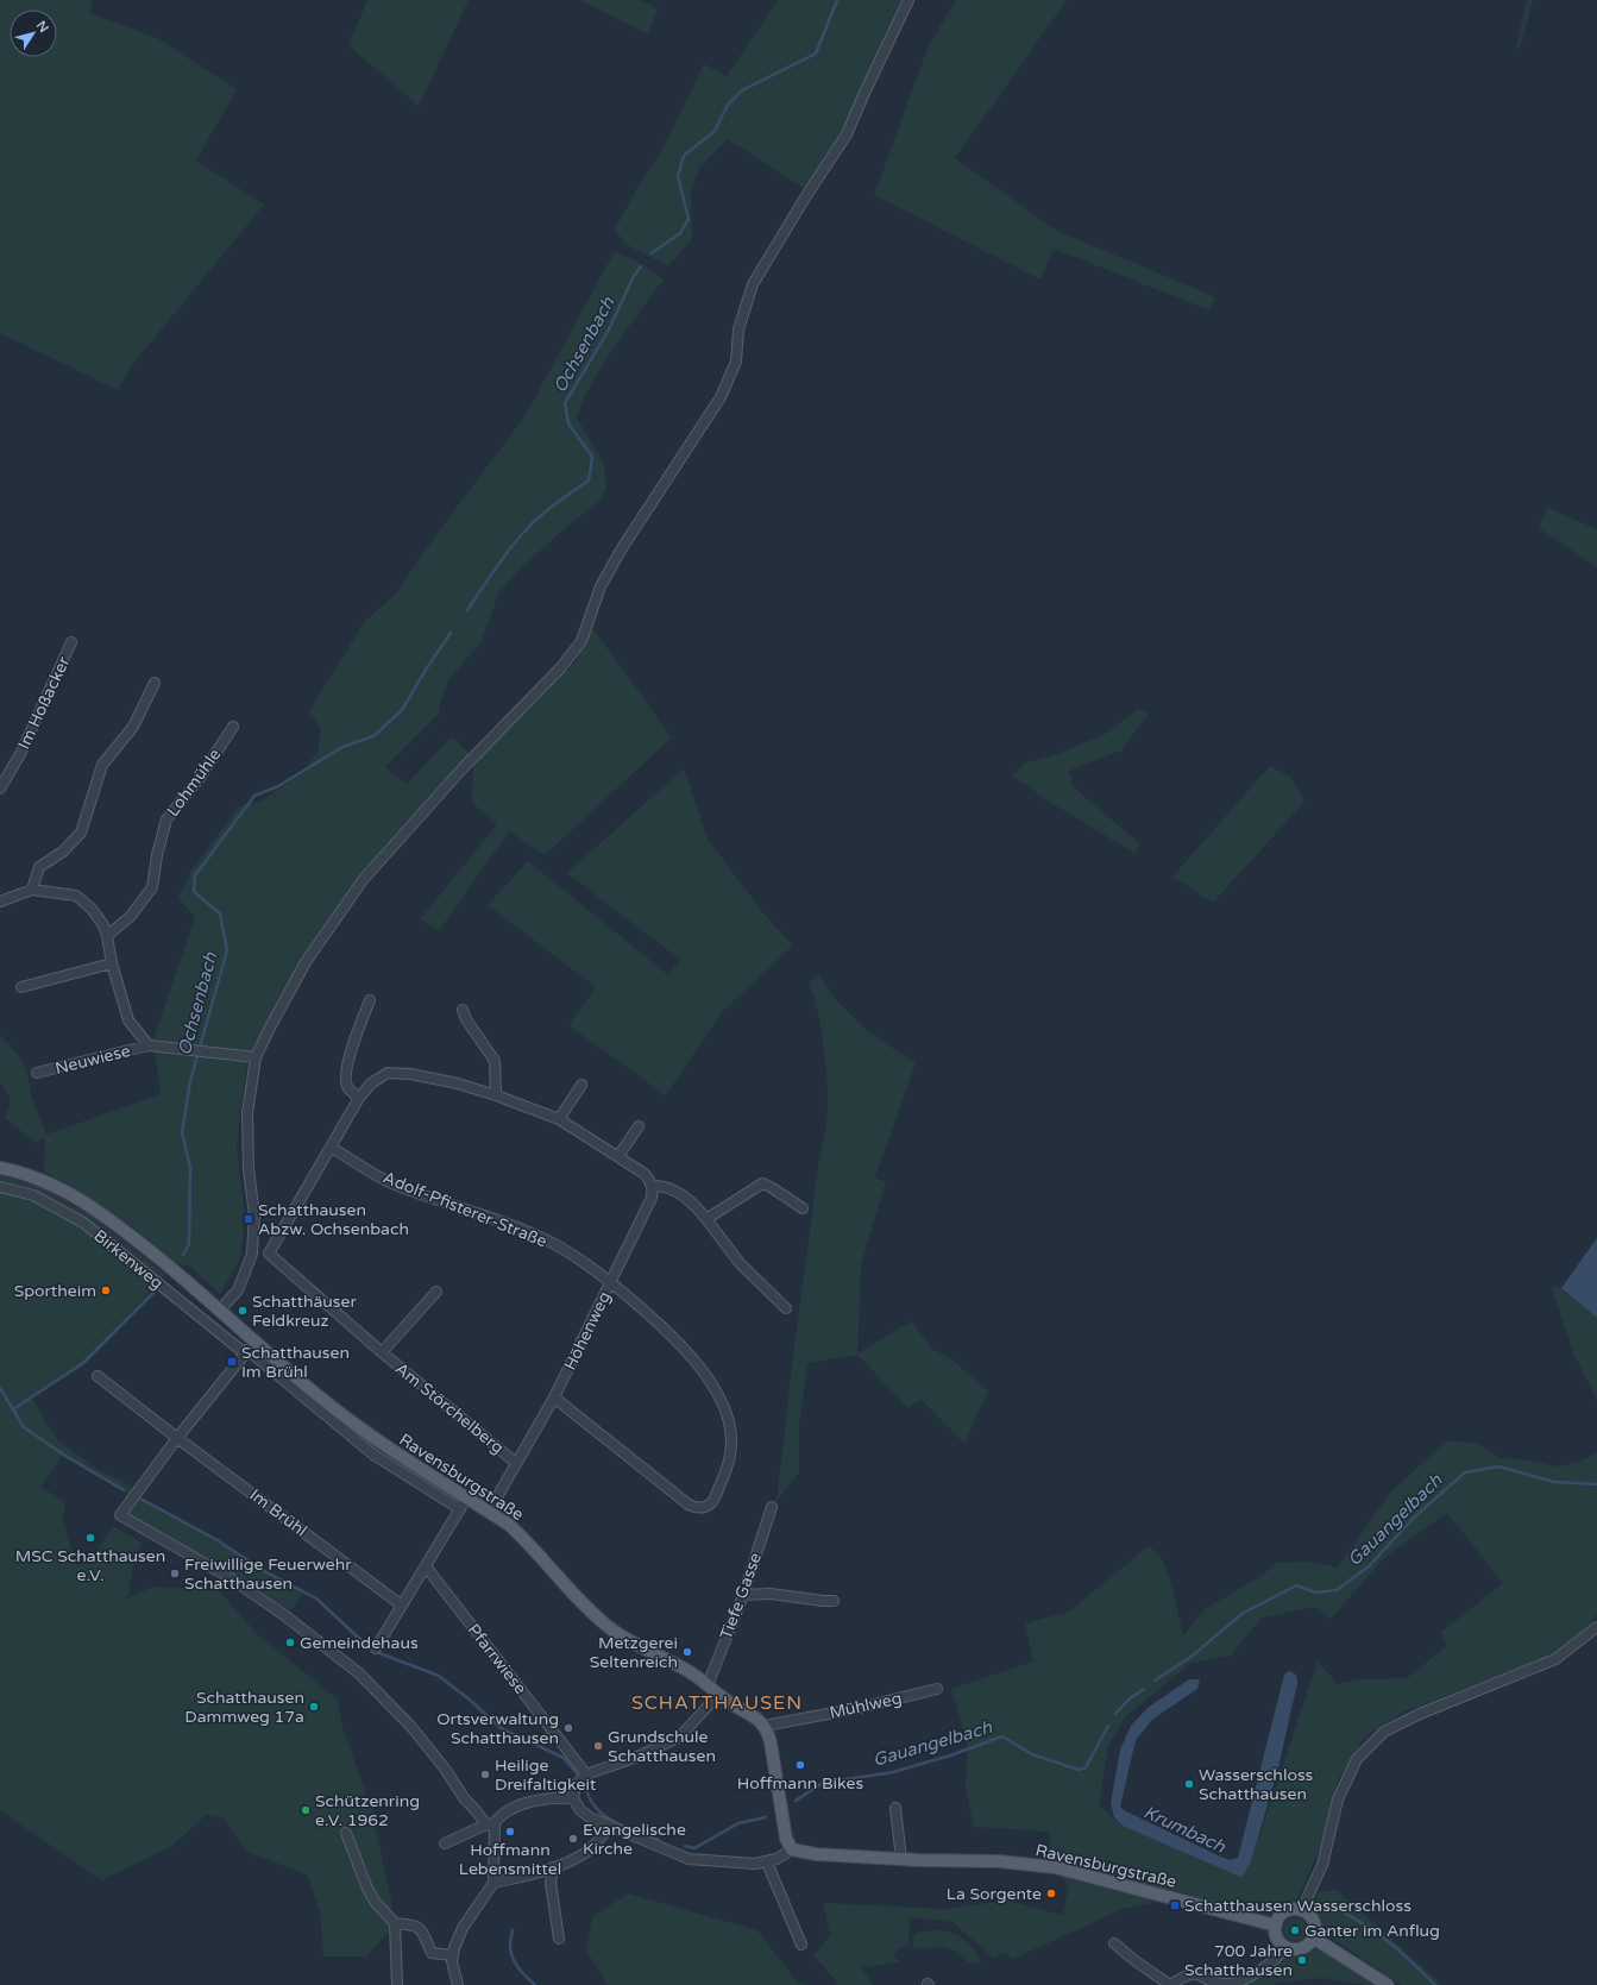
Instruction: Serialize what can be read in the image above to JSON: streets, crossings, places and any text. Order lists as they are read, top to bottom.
{
  "streets": {
    "main road": ["Ravensburgstraße"],
    "street": [
      "Im Hoßacker",
      "Lohmühle",
      "Neuwiese",
      "Adolf-Pfisterer-Straße",
      "Birkenweg",
      "Höhenweg",
      "Am Störchelberg",
      "Im Brühl",
      "Tiefe Gasse",
      "Pfarrwiese",
      "Mühlweg"
    ]
  },
  "crossings": [
    ["Adolf-Pfisterer-Straße", "Höhenweg"],
    ["Höhenweg", "Am Störchelberg"],
    ["Höhenweg", "Ravensburgstraße"],
    ["Ravensburgstraße", "Tiefe Gasse"]
  ],
  "districts": ["SCHATTHAUSEN"],
  "water": ["Ochsenbach", "Gauangelbach", "Krumbach"],
  "places": {
    "transit": ["Schatthausen Abzw. Ochsenbach", "Schatthausen Im Brühl", "Schatthausen Wasserschloss"],
    "other": [
      "Sportheim",
      "Schatthäuser Feldkreuz",
      "MSC Schatthausen e.V.",
      "Freiwillige Feuerwehr Schatthausen",
      "Gemeindehaus",
      "Metzgerei Seltenreich",
      "Schatthausen Dammweg 17a",
      "Ortsverwaltung Schatthausen",
      "Grundschule Schatthausen",
      "Hoffmann Bikes",
      "Heilige Dreifaltigkeit",
      "Wasserschloss Schatthausen",
      "Schützenring e.V. 1962",
      "Hoffmann Lebensmittel",
      "Evangelische Kirche",
      "La Sorgente",
      "Ganter im Anflug",
      "700 Jahre Schatthausen"
    ]
  },
  "north": "top right"
}
